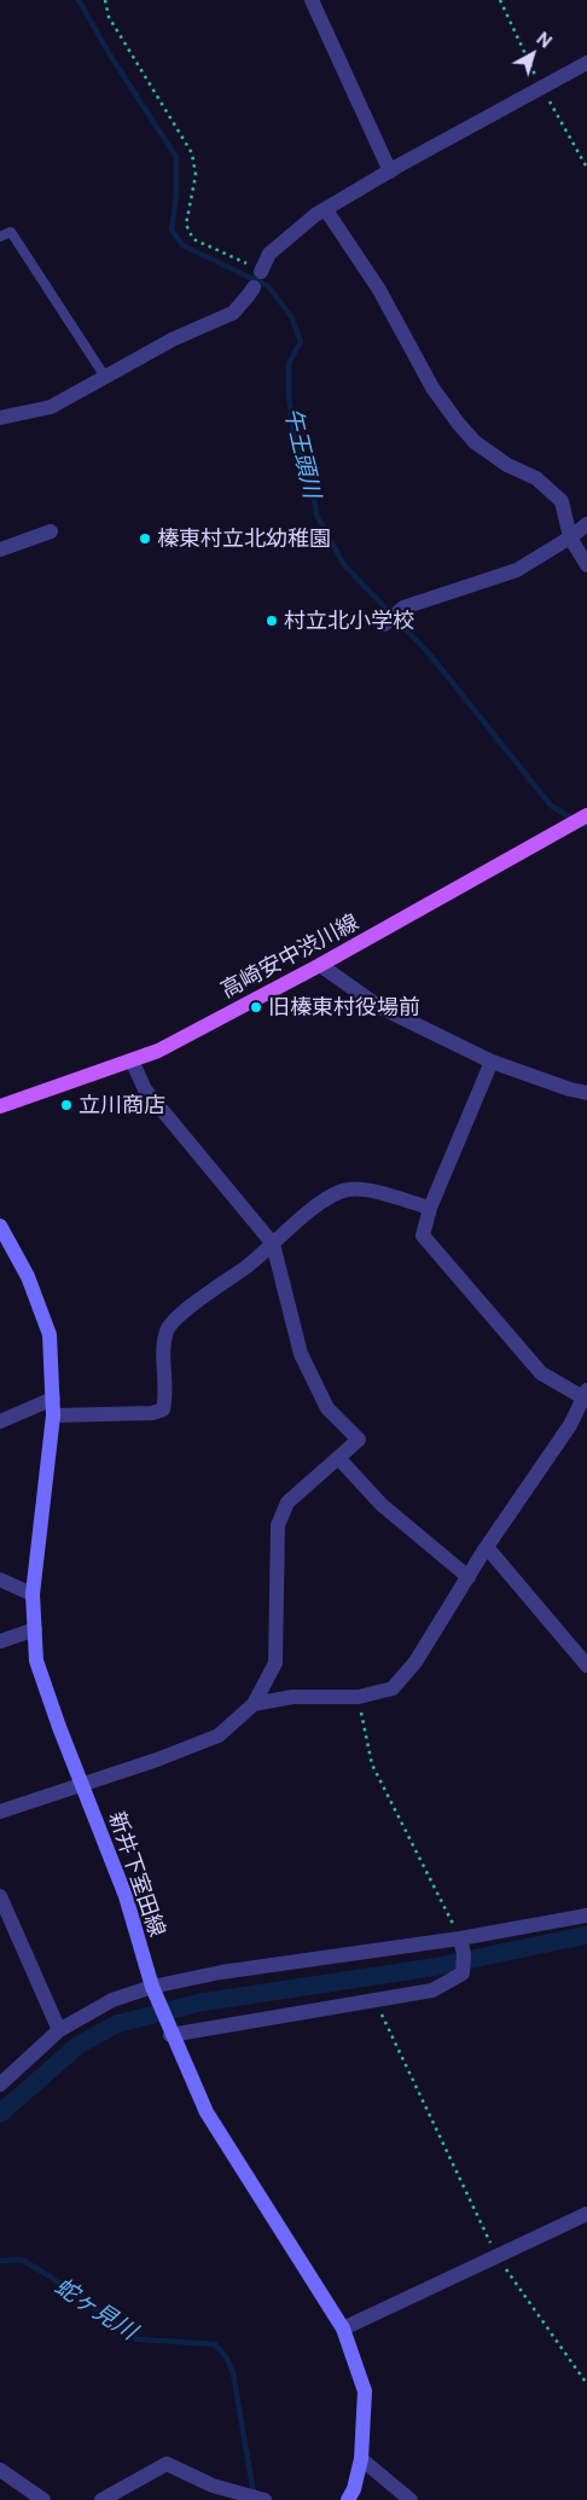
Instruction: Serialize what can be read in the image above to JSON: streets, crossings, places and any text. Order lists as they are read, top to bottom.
{
  "streets": {
    "main road": ["高崎安中渋川線", "新井下室田線"]
  },
  "water": ["午王頭川", "蛇ヶ見川"],
  "places": [
    "榛東村立北幼稚園",
    "村立北小学校",
    "旧榛東村役場前",
    "立川商店"
  ],
  "north": "top right"
}
